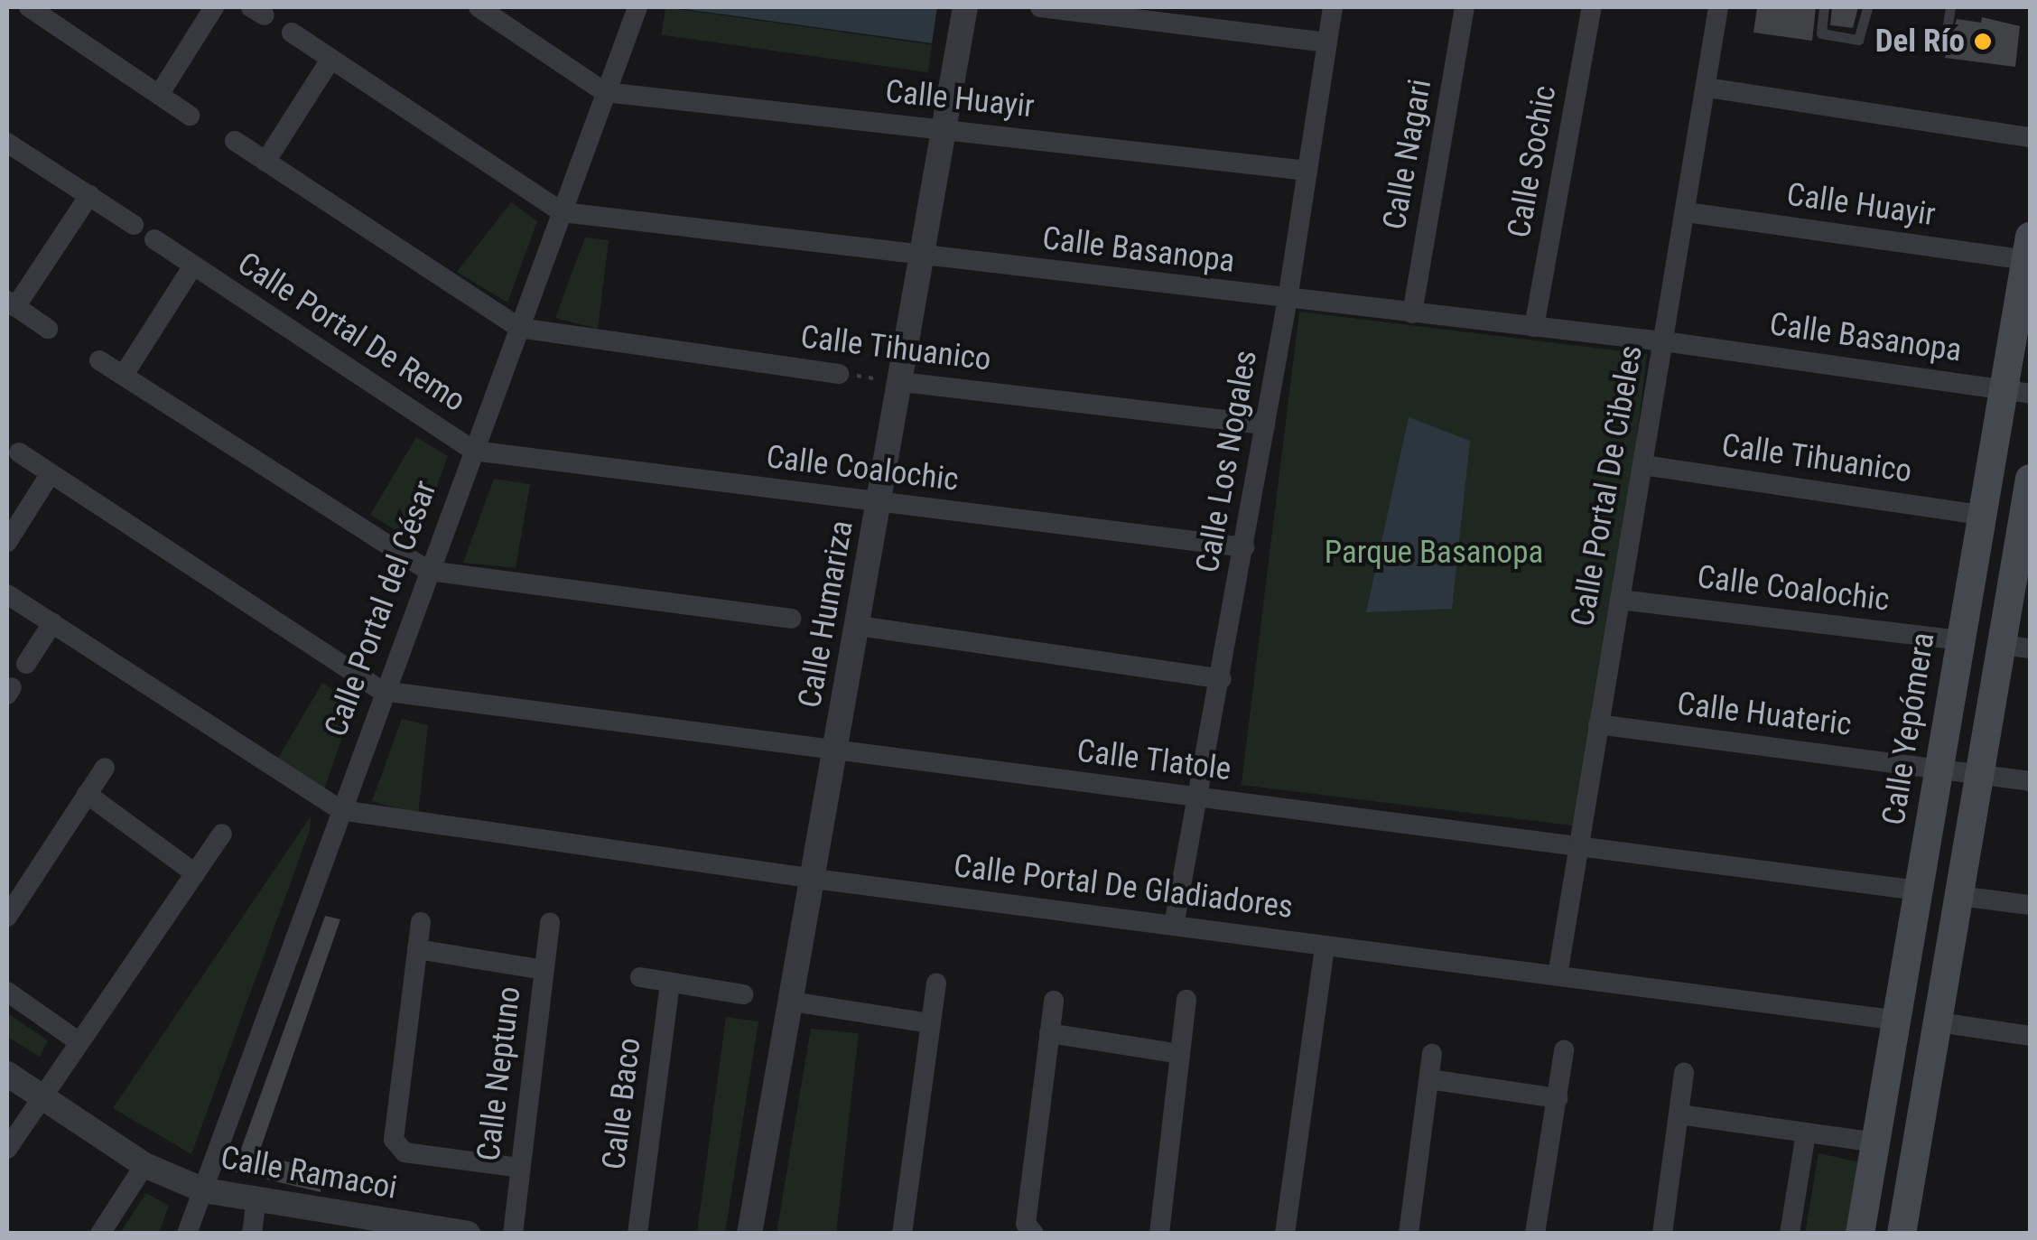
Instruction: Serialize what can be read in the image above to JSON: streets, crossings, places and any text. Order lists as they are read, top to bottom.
{
  "streets": {
    "main road": ["Calle Yepómera"],
    "street": [
      "Calle Huayir",
      "Calle Nagari",
      "Calle Sochic",
      "Calle Basanopa",
      "Calle Portal De Remo",
      "Calle Tihuanico",
      "Calle Los Nogales",
      "Calle Coalochic",
      "Calle Portal De Cibeles",
      "Calle Portal del César",
      "Calle Humariza",
      "Calle Huateric",
      "Calle Tlatole",
      "Calle Portal De Gladiadores",
      "Calle Neptuno",
      "Calle Baco",
      "Calle Ramacoi"
    ]
  },
  "crossings": [
    ["Calle Huayir", "Calle Los Nogales"],
    ["Calle Huayir", "Calle Portal De Cibeles"],
    ["Calle Huayir", "Calle Portal del César"],
    ["Calle Huayir", "Calle Humariza"],
    ["Calle Huayir", "Calle Yepómera"],
    ["Calle Nagari", "Calle Basanopa"],
    ["Calle Sochic", "Calle Basanopa"],
    ["Calle Basanopa", "Calle Los Nogales"],
    ["Calle Basanopa", "Calle Portal De Cibeles"],
    ["Calle Basanopa", "Calle Portal del César"],
    ["Calle Basanopa", "Calle Humariza"],
    ["Calle Basanopa", "Calle Yepómera"],
    ["Calle Portal De Remo", "Calle Coalochic"],
    ["Calle Portal De Remo", "Calle Portal del César"],
    ["Calle Tihuanico", "Calle Los Nogales"],
    ["Calle Tihuanico", "Calle Portal De Cibeles"],
    ["Calle Tihuanico", "Calle Portal del César"],
    ["Calle Tihuanico", "Calle Humariza"],
    ["Calle Tihuanico", "Calle Yepómera"],
    ["Calle Los Nogales", "Calle Coalochic"],
    ["Calle Los Nogales", "Calle Tlatole"],
    ["Calle Los Nogales", "Calle Portal De Gladiadores"],
    ["Calle Coalochic", "Calle Portal De Cibeles"],
    ["Calle Coalochic", "Calle Portal del César"],
    ["Calle Coalochic", "Calle Humariza"],
    ["Calle Coalochic", "Calle Yepómera"],
    ["Calle Portal De Cibeles", "Calle Huateric"],
    ["Calle Portal De Cibeles", "Calle Tlatole"],
    ["Calle Portal De Cibeles", "Calle Portal De Gladiadores"],
    ["Calle Portal del César", "Calle Tlatole"],
    ["Calle Portal del César", "Calle Portal De Gladiadores"],
    ["Calle Portal del César", "Calle Ramacoi"],
    ["Calle Humariza", "Calle Tlatole"],
    ["Calle Humariza", "Calle Portal De Gladiadores"],
    ["Calle Huateric", "Calle Yepómera"],
    ["Calle Yepómera", "Calle Tlatole"],
    ["Calle Yepómera", "Calle Portal De Gladiadores"]
  ],
  "parks": ["Parque Basanopa"],
  "places": ["Del Río"]
}
